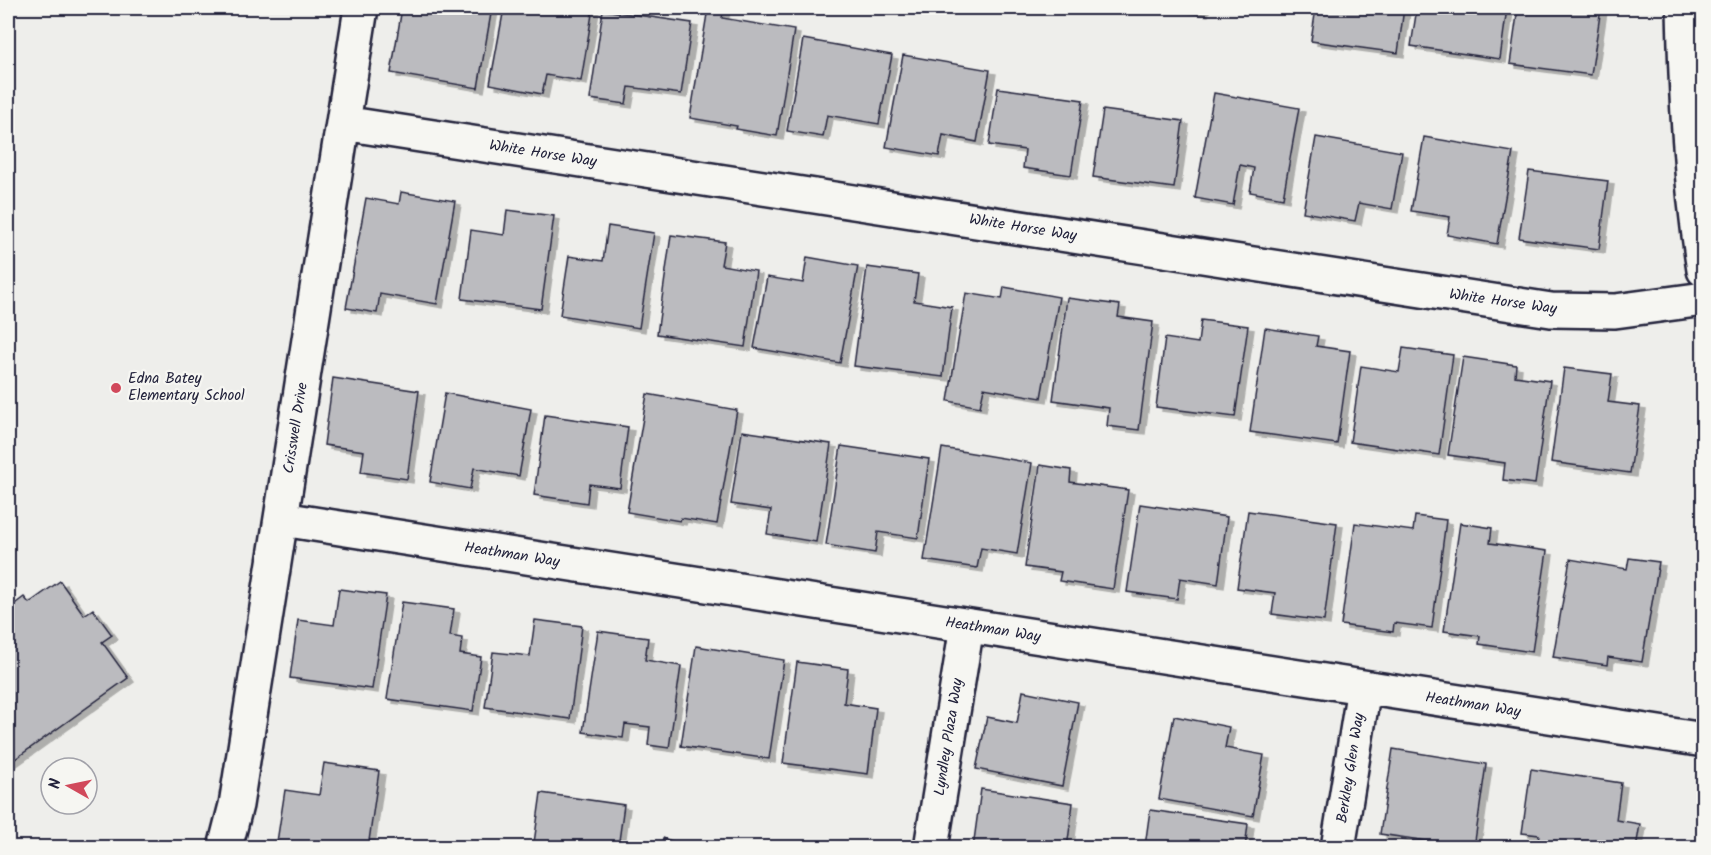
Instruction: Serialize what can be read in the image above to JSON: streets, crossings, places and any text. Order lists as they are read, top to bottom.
{
  "streets": {
    "street": [
      "White Horse Way",
      "Crisswell Drive",
      "Heathman Way",
      "Lyndley Plaza Way",
      "Berkley Glen Way"
    ]
  },
  "crossings": [
    ["White Horse Way", "Crisswell Drive"],
    ["Crisswell Drive", "Heathman Way"],
    ["Heathman Way", "Lyndley Plaza Way"],
    ["Heathman Way", "Berkley Glen Way"]
  ],
  "places": ["Edna Batey Elementary School"],
  "north": "left"
}
